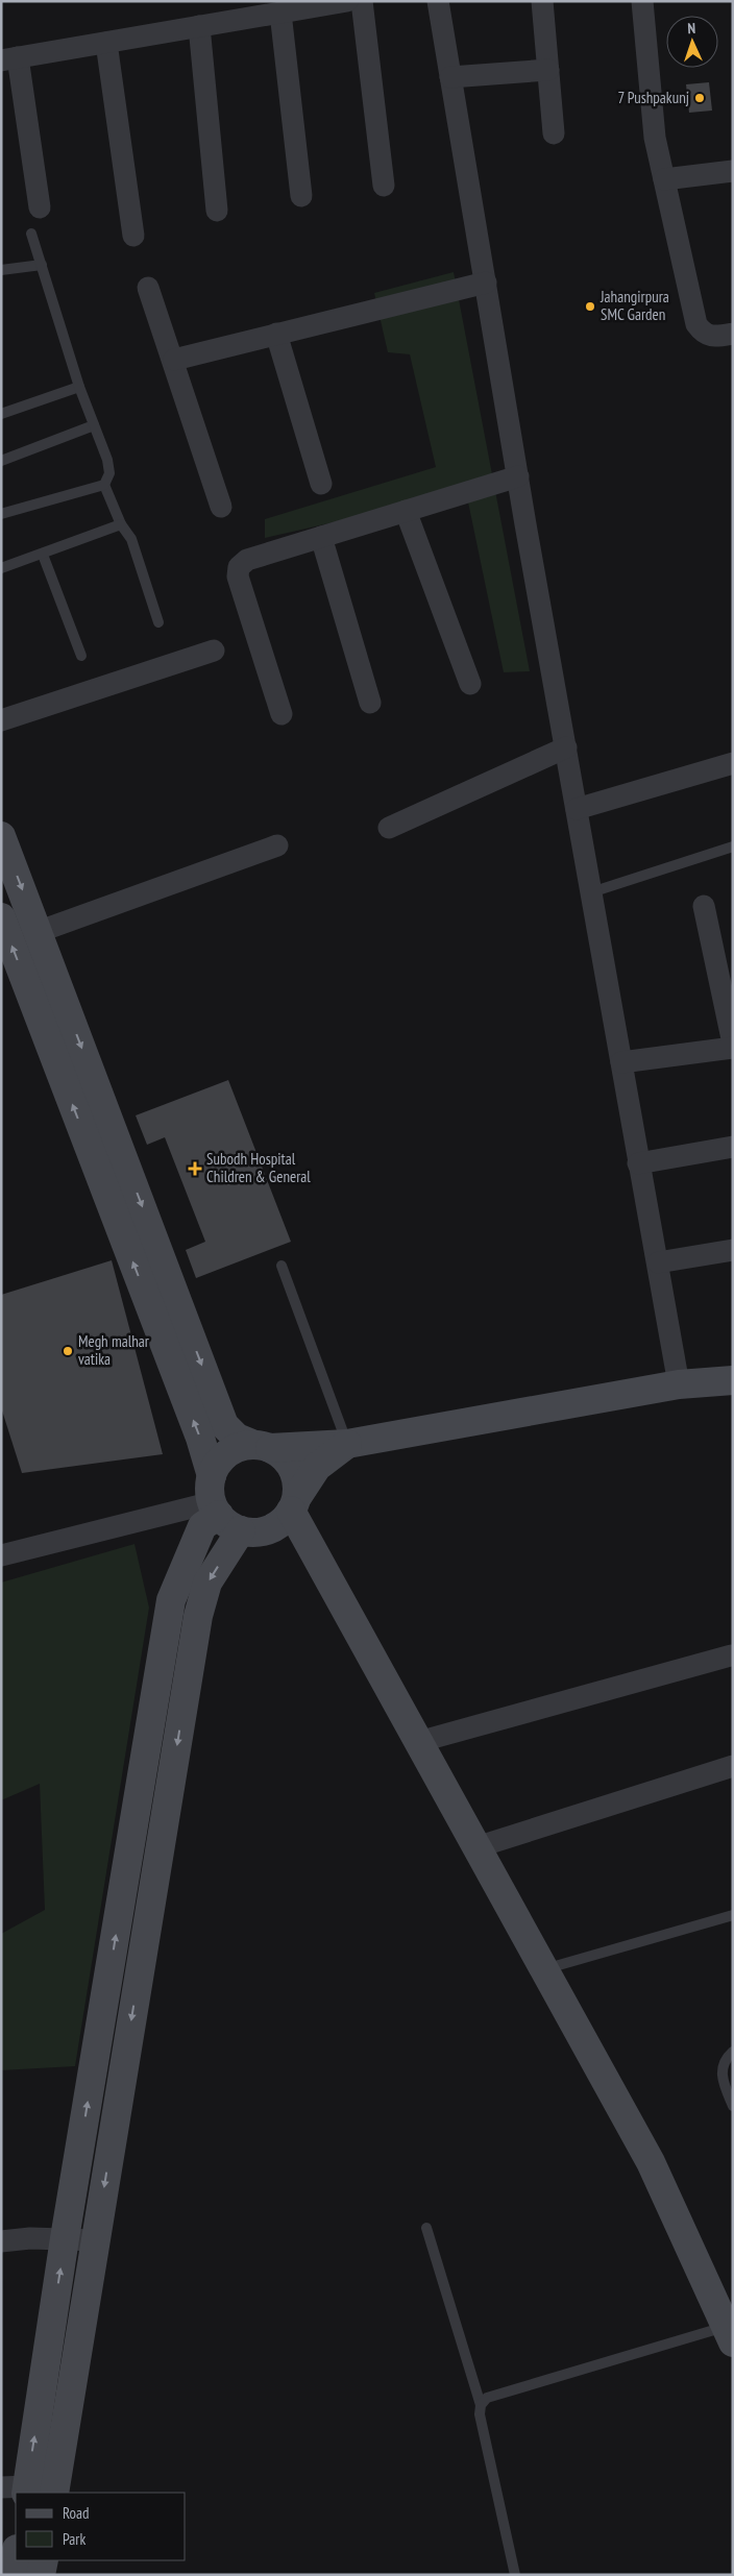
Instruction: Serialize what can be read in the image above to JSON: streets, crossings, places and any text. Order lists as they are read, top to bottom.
{
  "places": {
    "other": ["7 Pushpakunj", "Jahangirpura SMC Garden", "Megh malhar vatika"],
    "health": ["Subodh Hospital Children & General"]
  },
  "legend": ["Road", "Park"],
  "north": "top"
}
